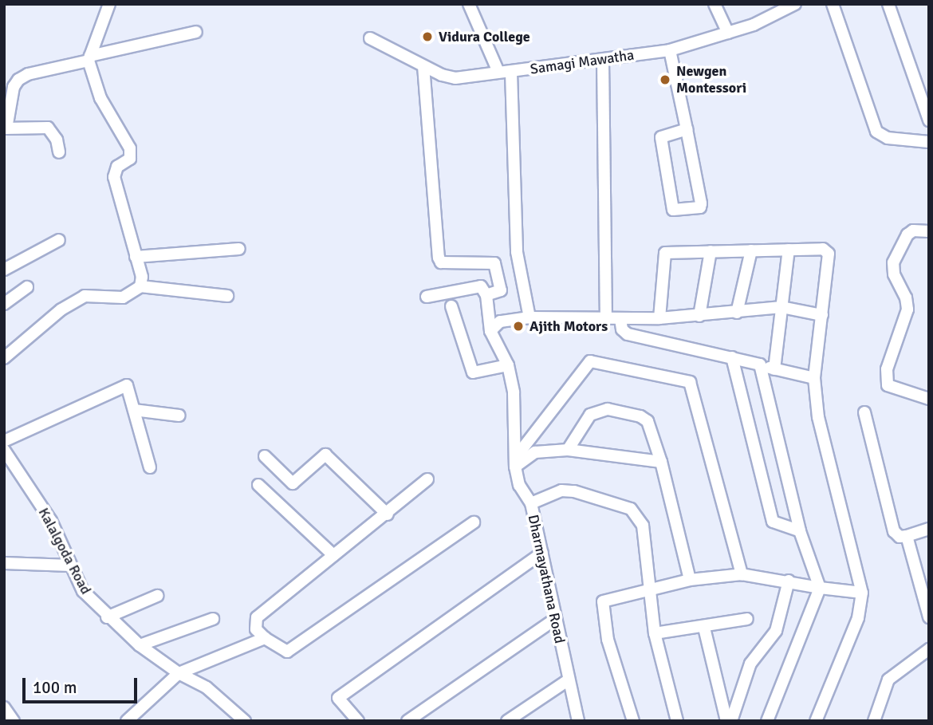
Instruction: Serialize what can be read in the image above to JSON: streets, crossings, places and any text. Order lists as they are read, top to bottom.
{
  "streets": {
    "street": ["Samagi Mawatha", "Kalalgoda Road", "Dharmayathana Road"]
  },
  "places": ["Vidura College", "Newgen Montessori", "Ajith Motors"],
  "scale_bar": "100 m"
}
